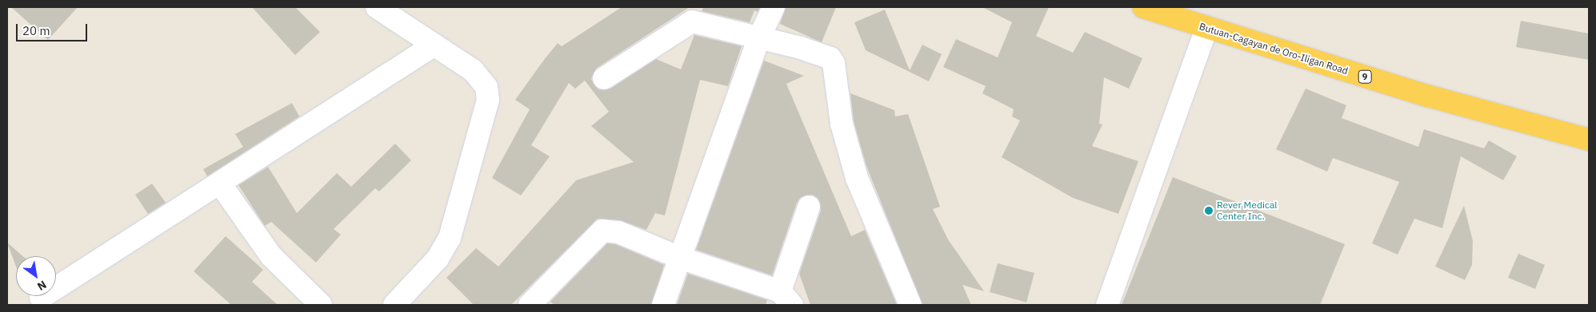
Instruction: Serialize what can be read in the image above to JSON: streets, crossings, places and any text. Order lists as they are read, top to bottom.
{
  "streets": {
    "highway": ["Butuan-Cagayan de Oro-Iligan Road", "9"]
  },
  "places": ["Rever Medical Center Inc."],
  "scale_bar": "20 m",
  "north": "bottom right"
}
